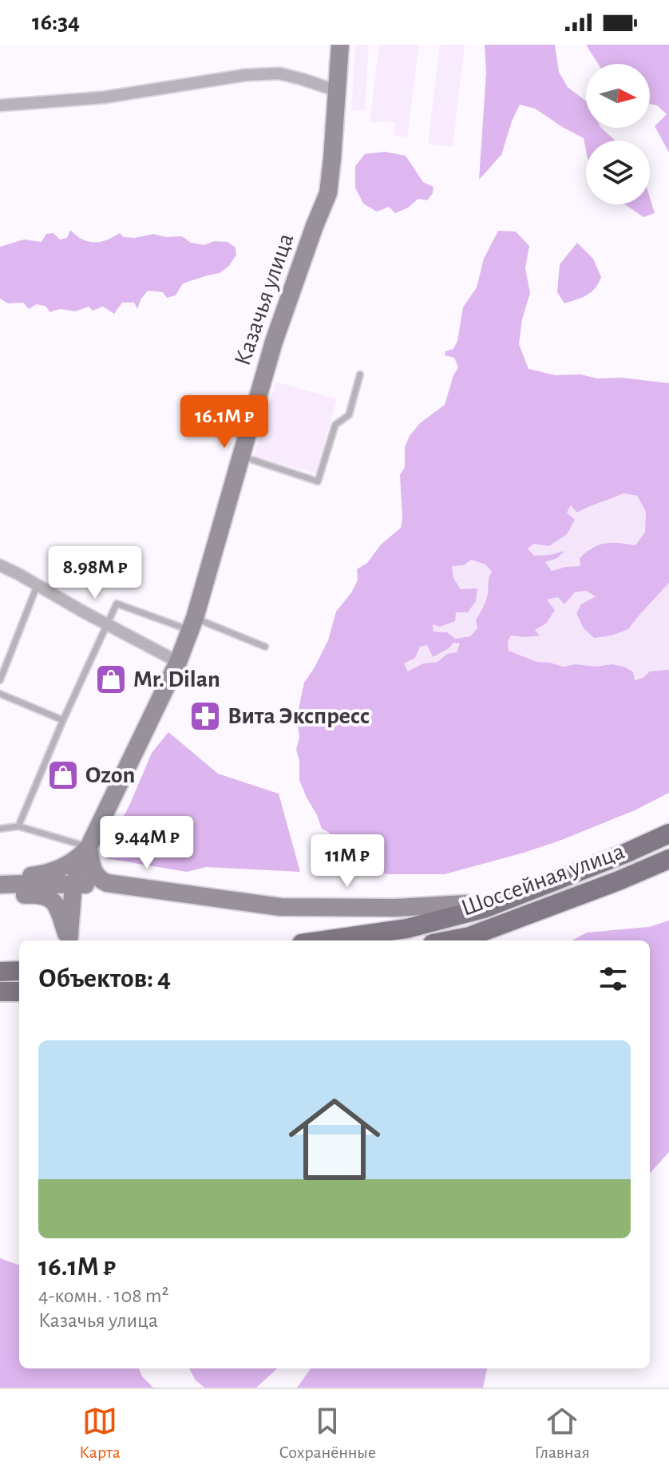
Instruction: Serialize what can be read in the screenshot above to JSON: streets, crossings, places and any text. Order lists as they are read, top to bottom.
{
  "streets": {
    "main road": ["Шоссейная улица"],
    "street": ["Казачья улица"]
  },
  "crossings": [
    ["Казачья улица", "Шоссейная улица"]
  ],
  "places": {
    "shop": ["Mr. Dilan", "Ozon"],
    "pharmacy": ["Вита Экспресс"]
  },
  "north": "right",
  "page": {
    "status": "16:34",
    "price": [
      "16.1M ₽",
      "8.98M ₽",
      "9.44M ₽",
      "11M ₽"
    ],
    "heading": "Объектов: 4",
    "list": [
      {
        "name": "16.1M ₽",
        "note": "4-комн. · 108 m² · Казачья улица"
      }
    ],
    "tabs": ["Карта", "Сохранённые", "Главная"]
  }
}
